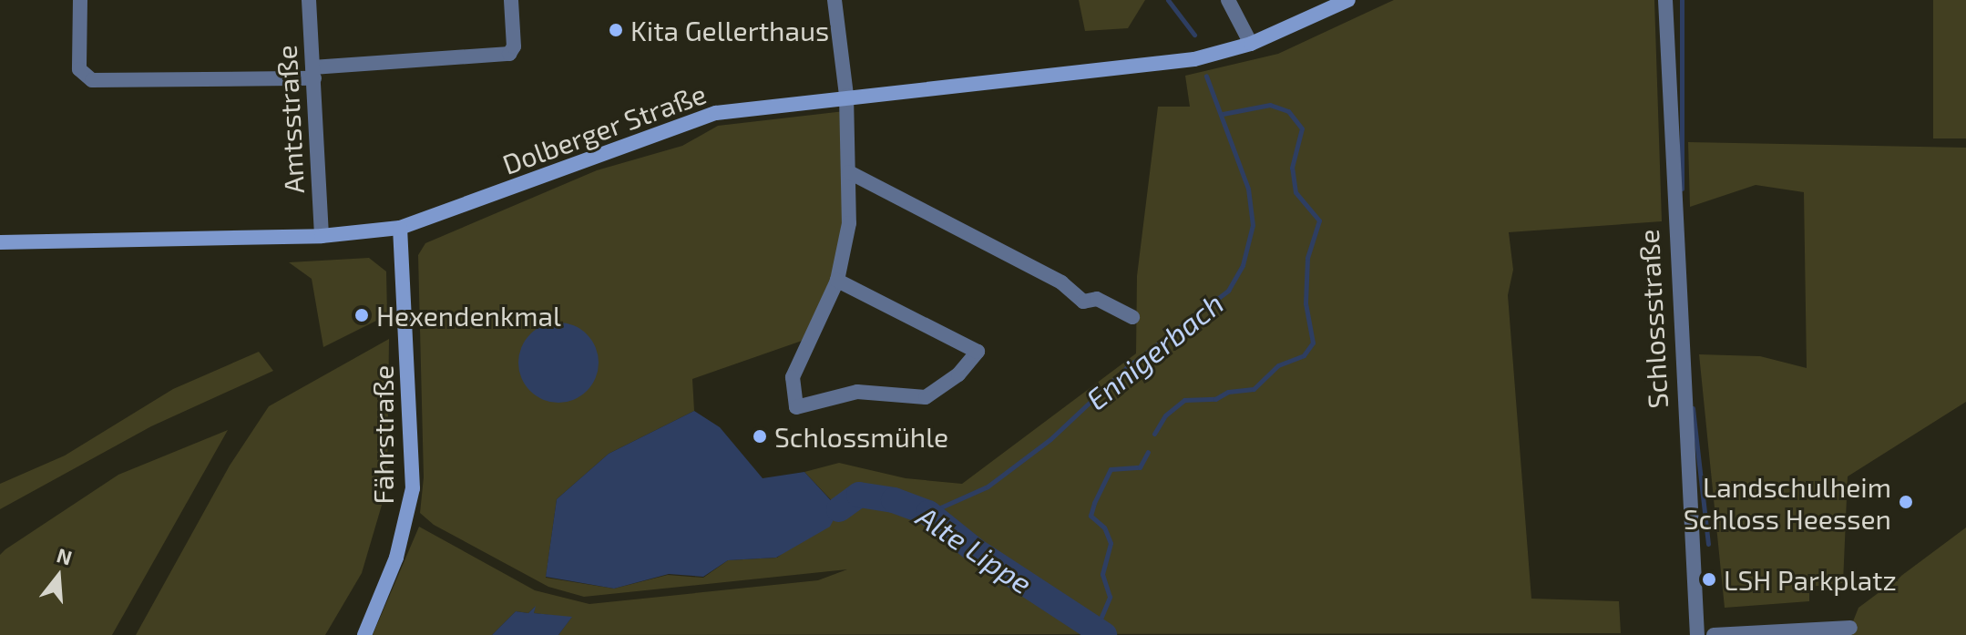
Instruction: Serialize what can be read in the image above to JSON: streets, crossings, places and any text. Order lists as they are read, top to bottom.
{
  "streets": {
    "main road": ["Dolberger Straße", "Fährstraße"],
    "street": ["Amtsstraße", "Schlossstraße"]
  },
  "crossings": [
    ["Amtsstraße", "Dolberger Straße"],
    ["Dolberger Straße", "Fährstraße"]
  ],
  "water": ["Ennigerbach", "Alte Lippe"],
  "places": [
    "Kita Gellerthaus",
    "Hexendenkmal",
    "Schlossmühle",
    "Landschulheim Schloss Heessen",
    "LSH Parkplatz"
  ],
  "north": "top"
}
